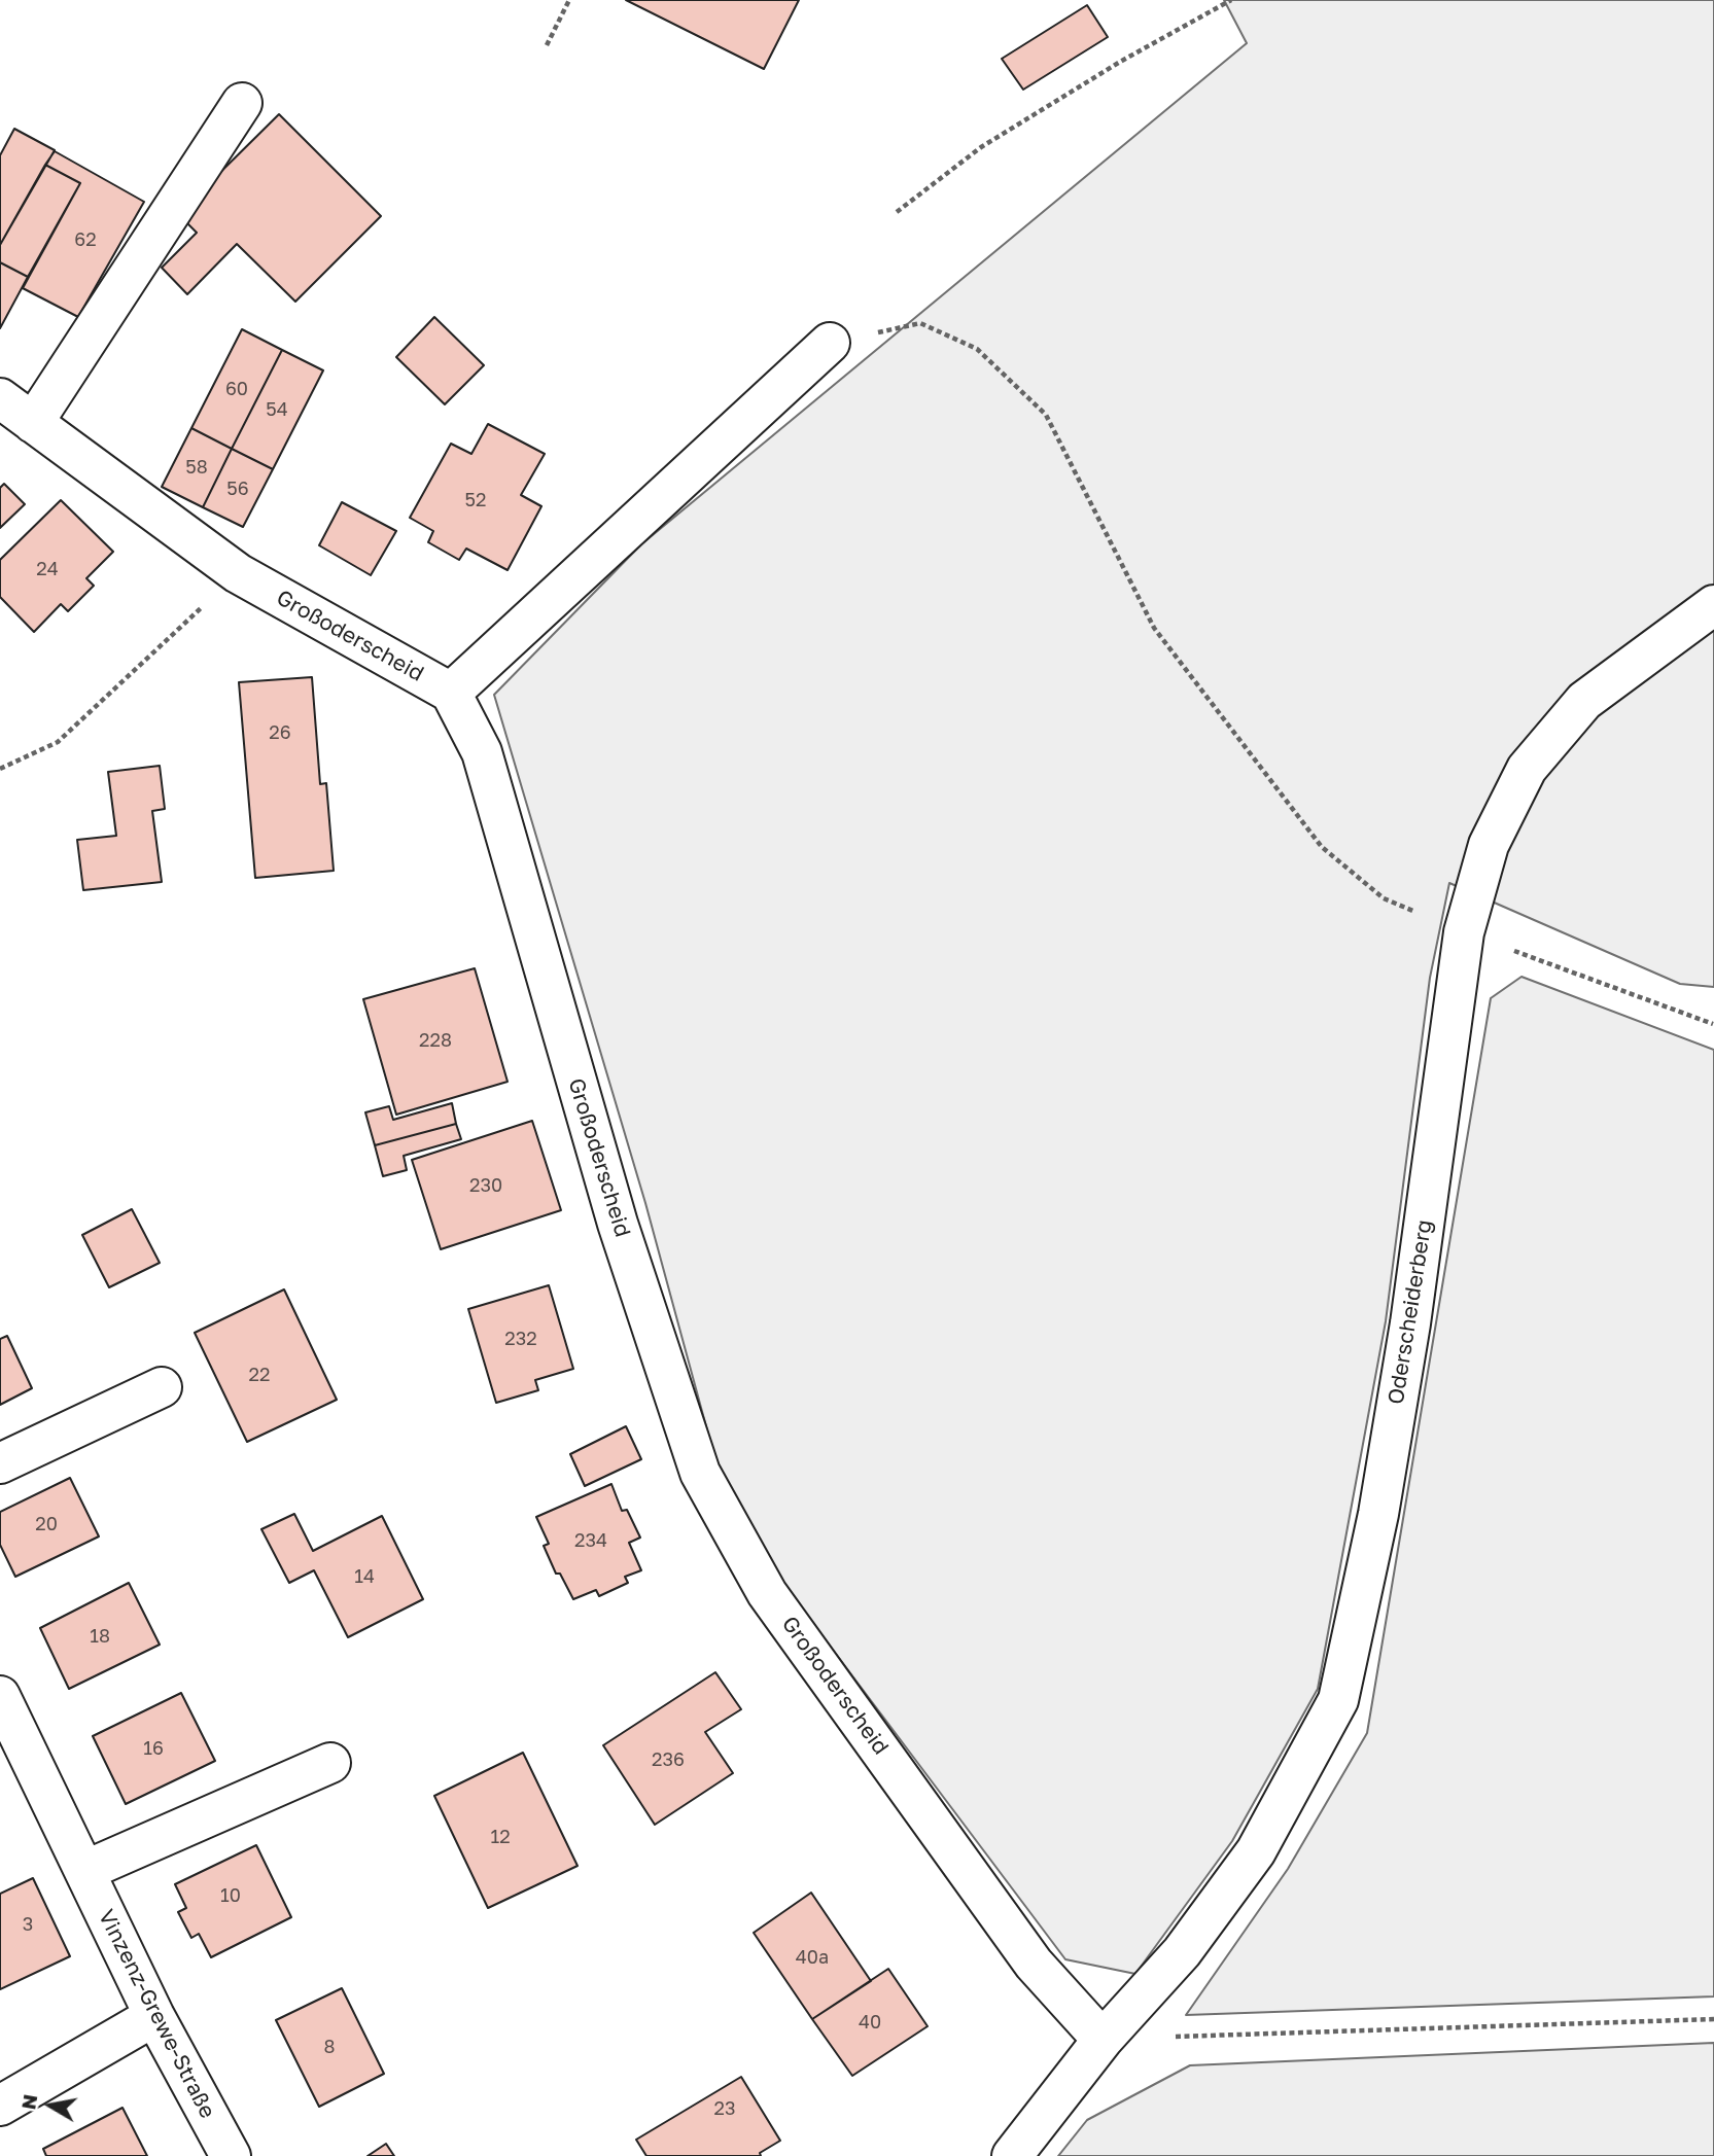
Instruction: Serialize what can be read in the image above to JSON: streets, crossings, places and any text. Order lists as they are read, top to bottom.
{
  "streets": {
    "street": ["Großoderscheid", "Oderscheiderberg", "Vinzenz-Grewe-Straße"]
  },
  "crossings": [
    ["Großoderscheid", "Oderscheiderberg"]
  ],
  "house_numbers": [
    "62",
    "60",
    "54",
    "58",
    "56",
    "52",
    "24",
    "26",
    "228",
    "230",
    "232",
    "22",
    "20",
    "234",
    "14",
    "18",
    "16",
    "236",
    "12",
    "10",
    "3",
    "40a",
    "40",
    "8",
    "23"
  ],
  "north": "left"
}
